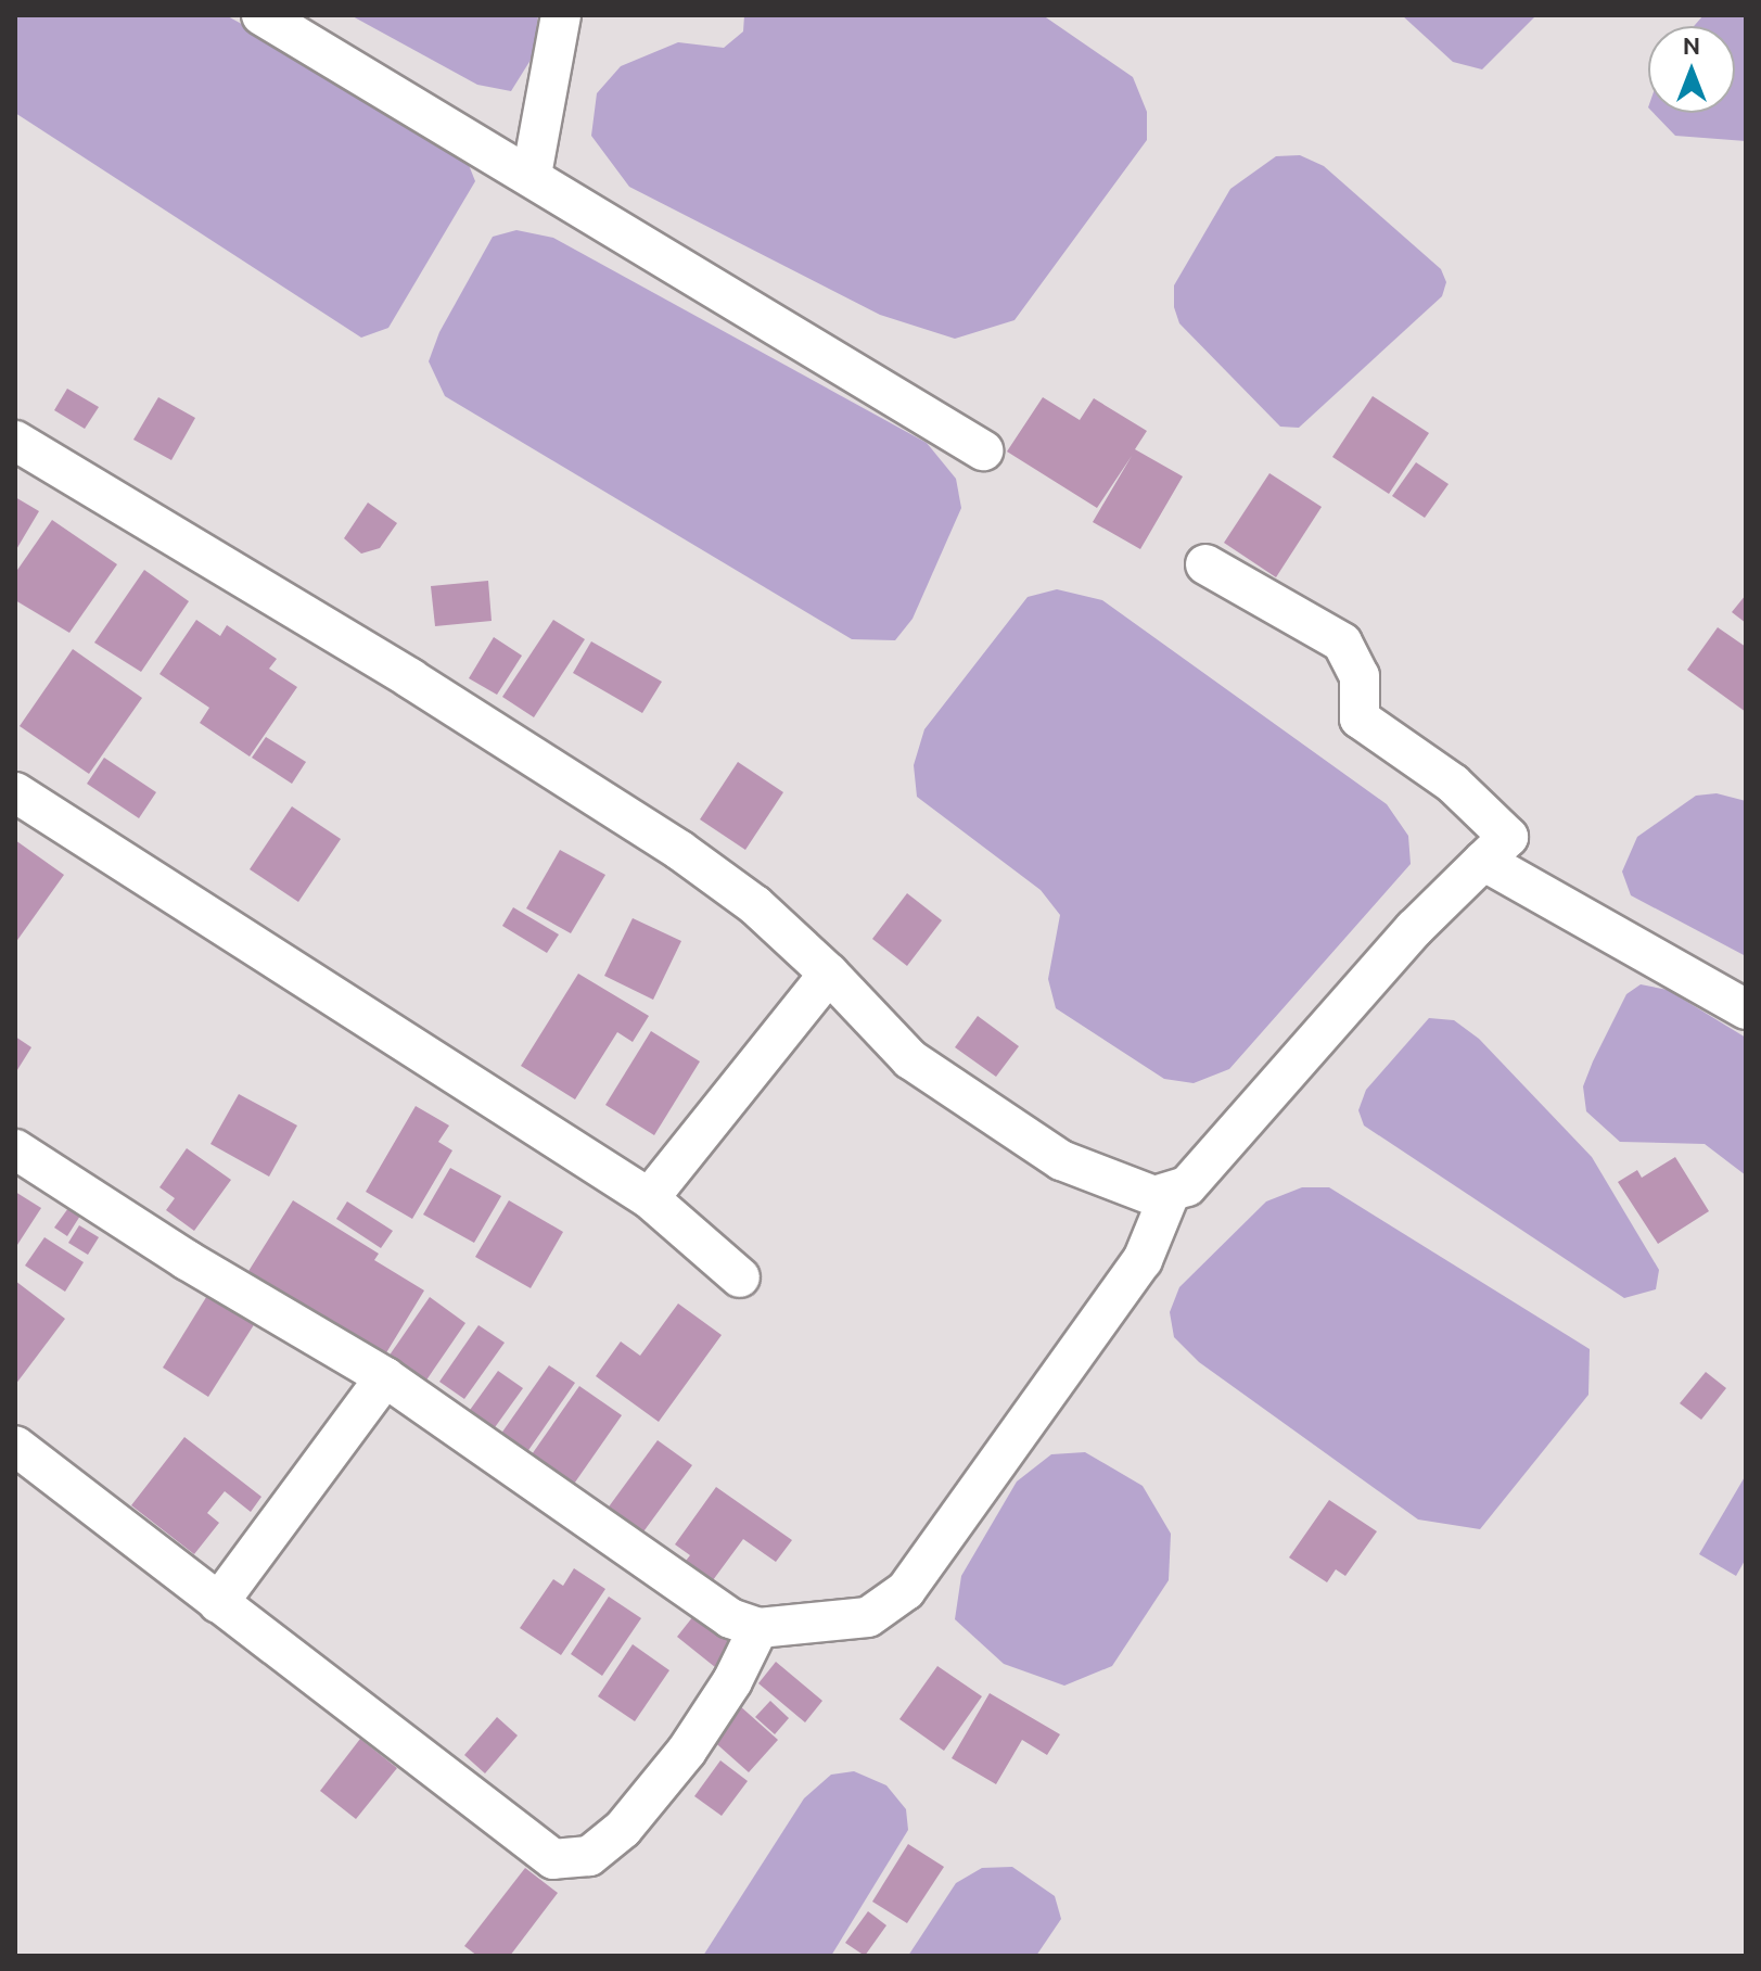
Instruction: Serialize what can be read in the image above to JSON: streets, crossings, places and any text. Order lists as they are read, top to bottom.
{
  "north": "top"
}
